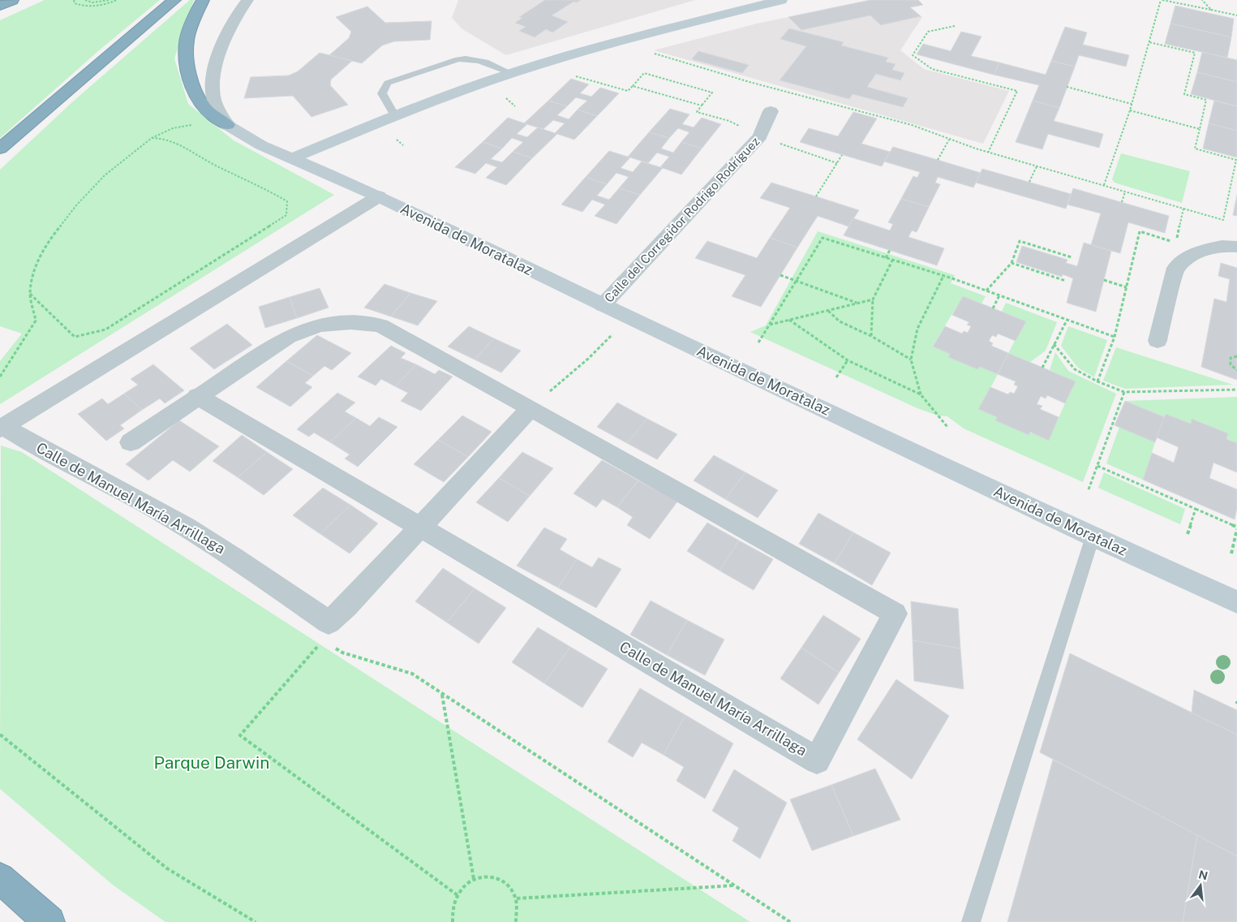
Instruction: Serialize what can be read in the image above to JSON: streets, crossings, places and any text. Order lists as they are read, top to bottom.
{
  "streets": {
    "street": ["Calle del Corregidor Rodrigo Rodríguez", "Avenida de Moratalaz", "Calle de Manuel María Arrillaga"]
  },
  "crossings": [
    ["Calle del Corregidor Rodrigo Rodríguez", "Avenida de Moratalaz"]
  ],
  "parks": ["Parque Darwin"],
  "north": "top"
}
